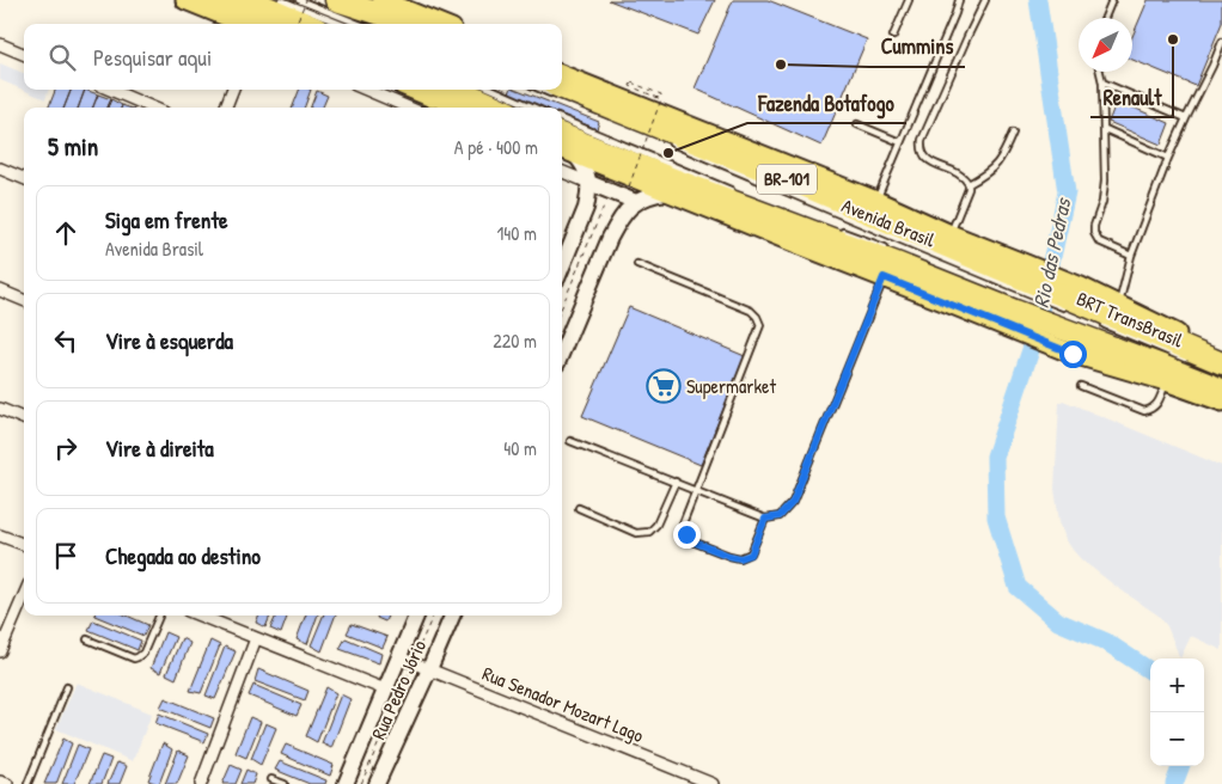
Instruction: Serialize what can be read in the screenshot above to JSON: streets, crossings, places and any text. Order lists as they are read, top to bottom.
{
  "streets": {
    "highway": ["BR-101", "Avenida Brasil"],
    "main road": ["Rua Pedro Jório"],
    "street": ["Rua Senador Mozart Lago"],
    "lane": ["BRT TransBrasil"]
  },
  "crossings": [
    ["Rua Pedro Jório", "Rua Senador Mozart Lago"]
  ],
  "water": ["Rio das Pedras"],
  "places": {
    "other": ["Renault", "Cummins", "Fazenda Botafogo"],
    "supermarket": ["Supermarket"]
  },
  "north": "bottom left",
  "page": {
    "search": "Pesquisar aqui",
    "heading": ["5 min", "A pé · 400 m"],
    "list": [
      ["Siga em frente", "Avenida Brasil", "140 m"],
      ["Vire à esquerda", "220 m"],
      ["Vire à direita", "40 m"],
      "Chegada ao destino"
    ],
    "map_buttons": ["+", "−"]
  }
}
